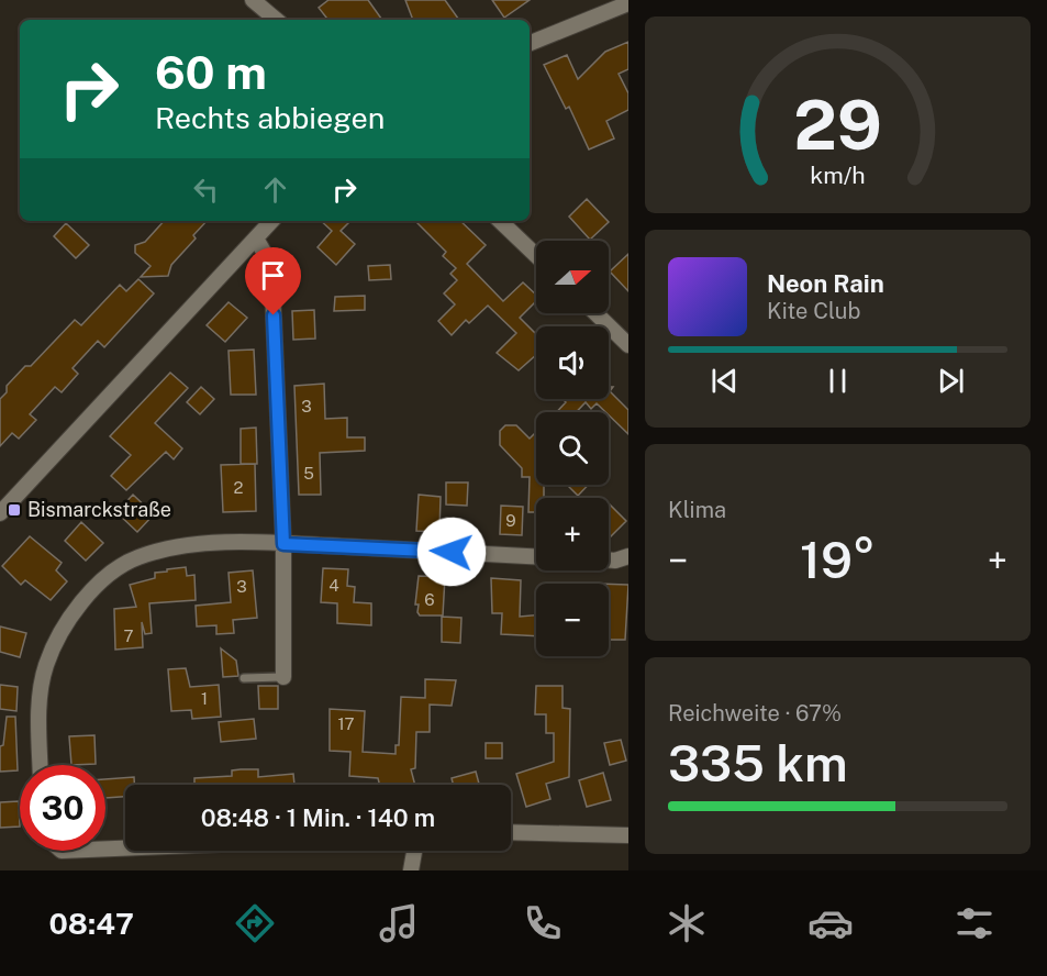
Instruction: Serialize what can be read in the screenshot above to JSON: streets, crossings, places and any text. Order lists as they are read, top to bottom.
{
  "places": {
    "transit": ["Bismarckstraße"]
  },
  "house_numbers": [
    "3",
    "5",
    "2",
    "9",
    "4",
    "3",
    "6",
    "7",
    "1",
    "17"
  ],
  "north": "right",
  "page": {
    "turn": ["60 m", "Rechts abbiegen"],
    "map_buttons": ["+", "−"],
    "song": ["Neon Rain", "Kite Club"],
    "tile": [
      "Klima",
      ["Reichweite · 67%", "335 km"]
    ],
    "heat": ["−", "19°", "+"],
    "limit": "30",
    "trip": "08:48 · 1 Min. · 140 m",
    "tabs": "08:47",
    "gauge": ["29", "km/h"]
  }
}
